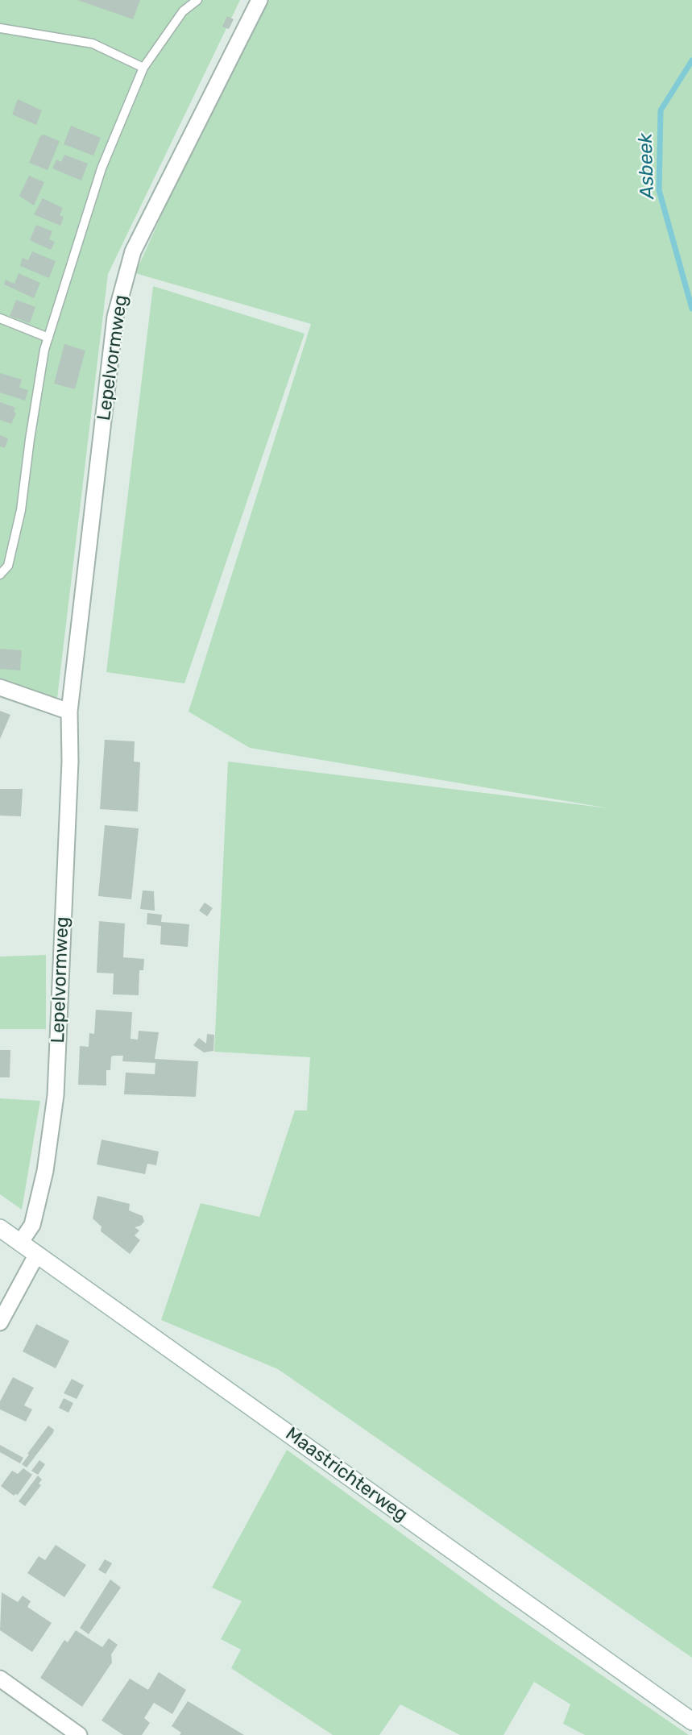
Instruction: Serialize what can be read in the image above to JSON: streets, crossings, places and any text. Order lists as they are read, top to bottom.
{
  "streets": {
    "main road": ["Maastrichterweg"],
    "street": ["Lepelvormweg"]
  },
  "crossings": [
    ["Lepelvormweg", "Maastrichterweg"]
  ],
  "water": ["Asbeek"]
}
